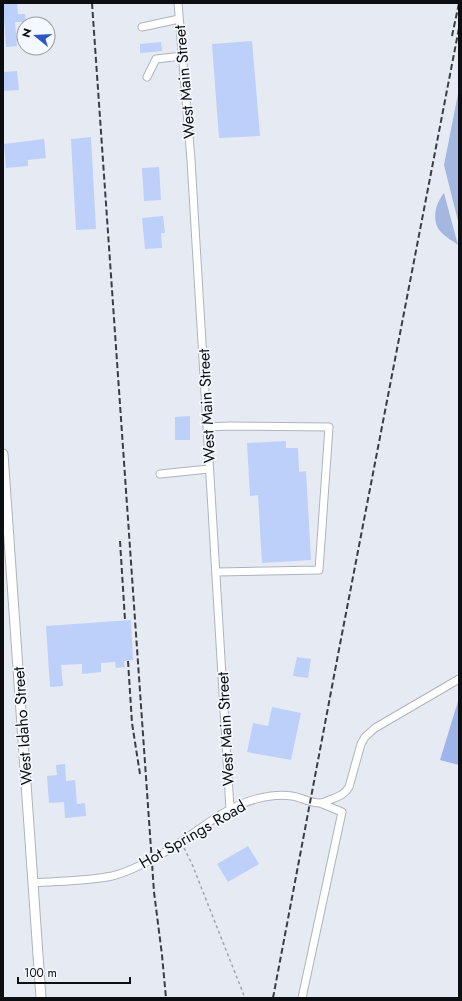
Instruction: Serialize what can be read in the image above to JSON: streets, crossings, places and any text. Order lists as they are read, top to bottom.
{
  "streets": {
    "main road": ["West Idaho Street"],
    "street": ["West Main Street", "Hot Springs Road"]
  },
  "crossings": [
    ["West Main Street", "Hot Springs Road"],
    ["West Idaho Street", "Hot Springs Road"]
  ],
  "scale_bar": "100 m",
  "north": "left"
}
